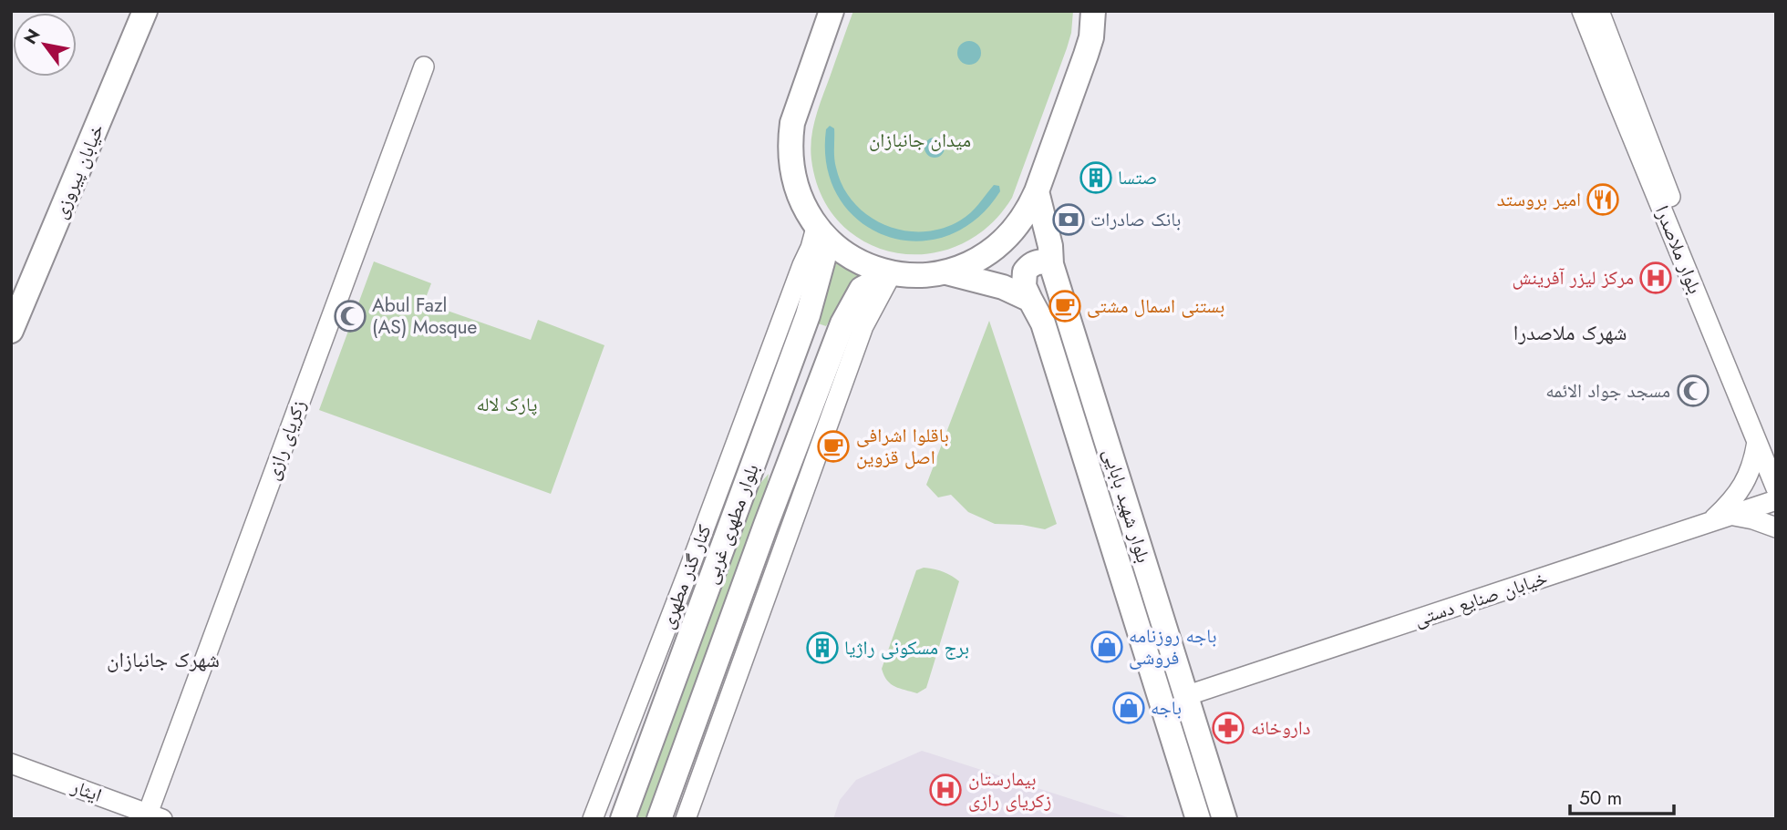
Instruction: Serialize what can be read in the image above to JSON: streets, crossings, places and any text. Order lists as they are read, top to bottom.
{
  "streets": {
    "main road": ["خیابان پیروزی", "بلوار شهید بابایی", "بلوار مطهری غربی"],
    "street": [
      "بلوار ملاصدرا",
      "زکریای رازی",
      "کنار گذر مطهری",
      "خیابان صنایع دستی",
      "ایثار"
    ]
  },
  "crossings": [
    ["زکریای رازی", "ایثار"],
    ["بلوار شهید بابایی", "خیابان صنایع دستی"],
    ["بلوار مطهری غربی", "کنار گذر مطهری"]
  ],
  "districts": ["شهرک ملاصدرا", "شهرک جانبازان"],
  "parks": ["میدان جانبازان", "پارک لاله"],
  "places": {
    "building": ["صتسا", "برج مسکونی راژیا"],
    "restaurant": ["امیر بروستد"],
    "bank": ["بانک صادرات"],
    "hospital": ["مرکز لیزر آفرینش", "بیمارستان زکریای رازی"],
    "cafe": ["بستنی اسمال مشتی", "باقلوا اشرافی اصل قزوین"],
    "mosque": ["Abul Fazl (AS) Mosque", "مسجد جواد الائمه"],
    "shop": ["باجه روزنامه فروشی", "باجه"],
    "pharmacy": ["داروخانه"]
  },
  "scale_bar": "50 m",
  "north": "top left"
}
